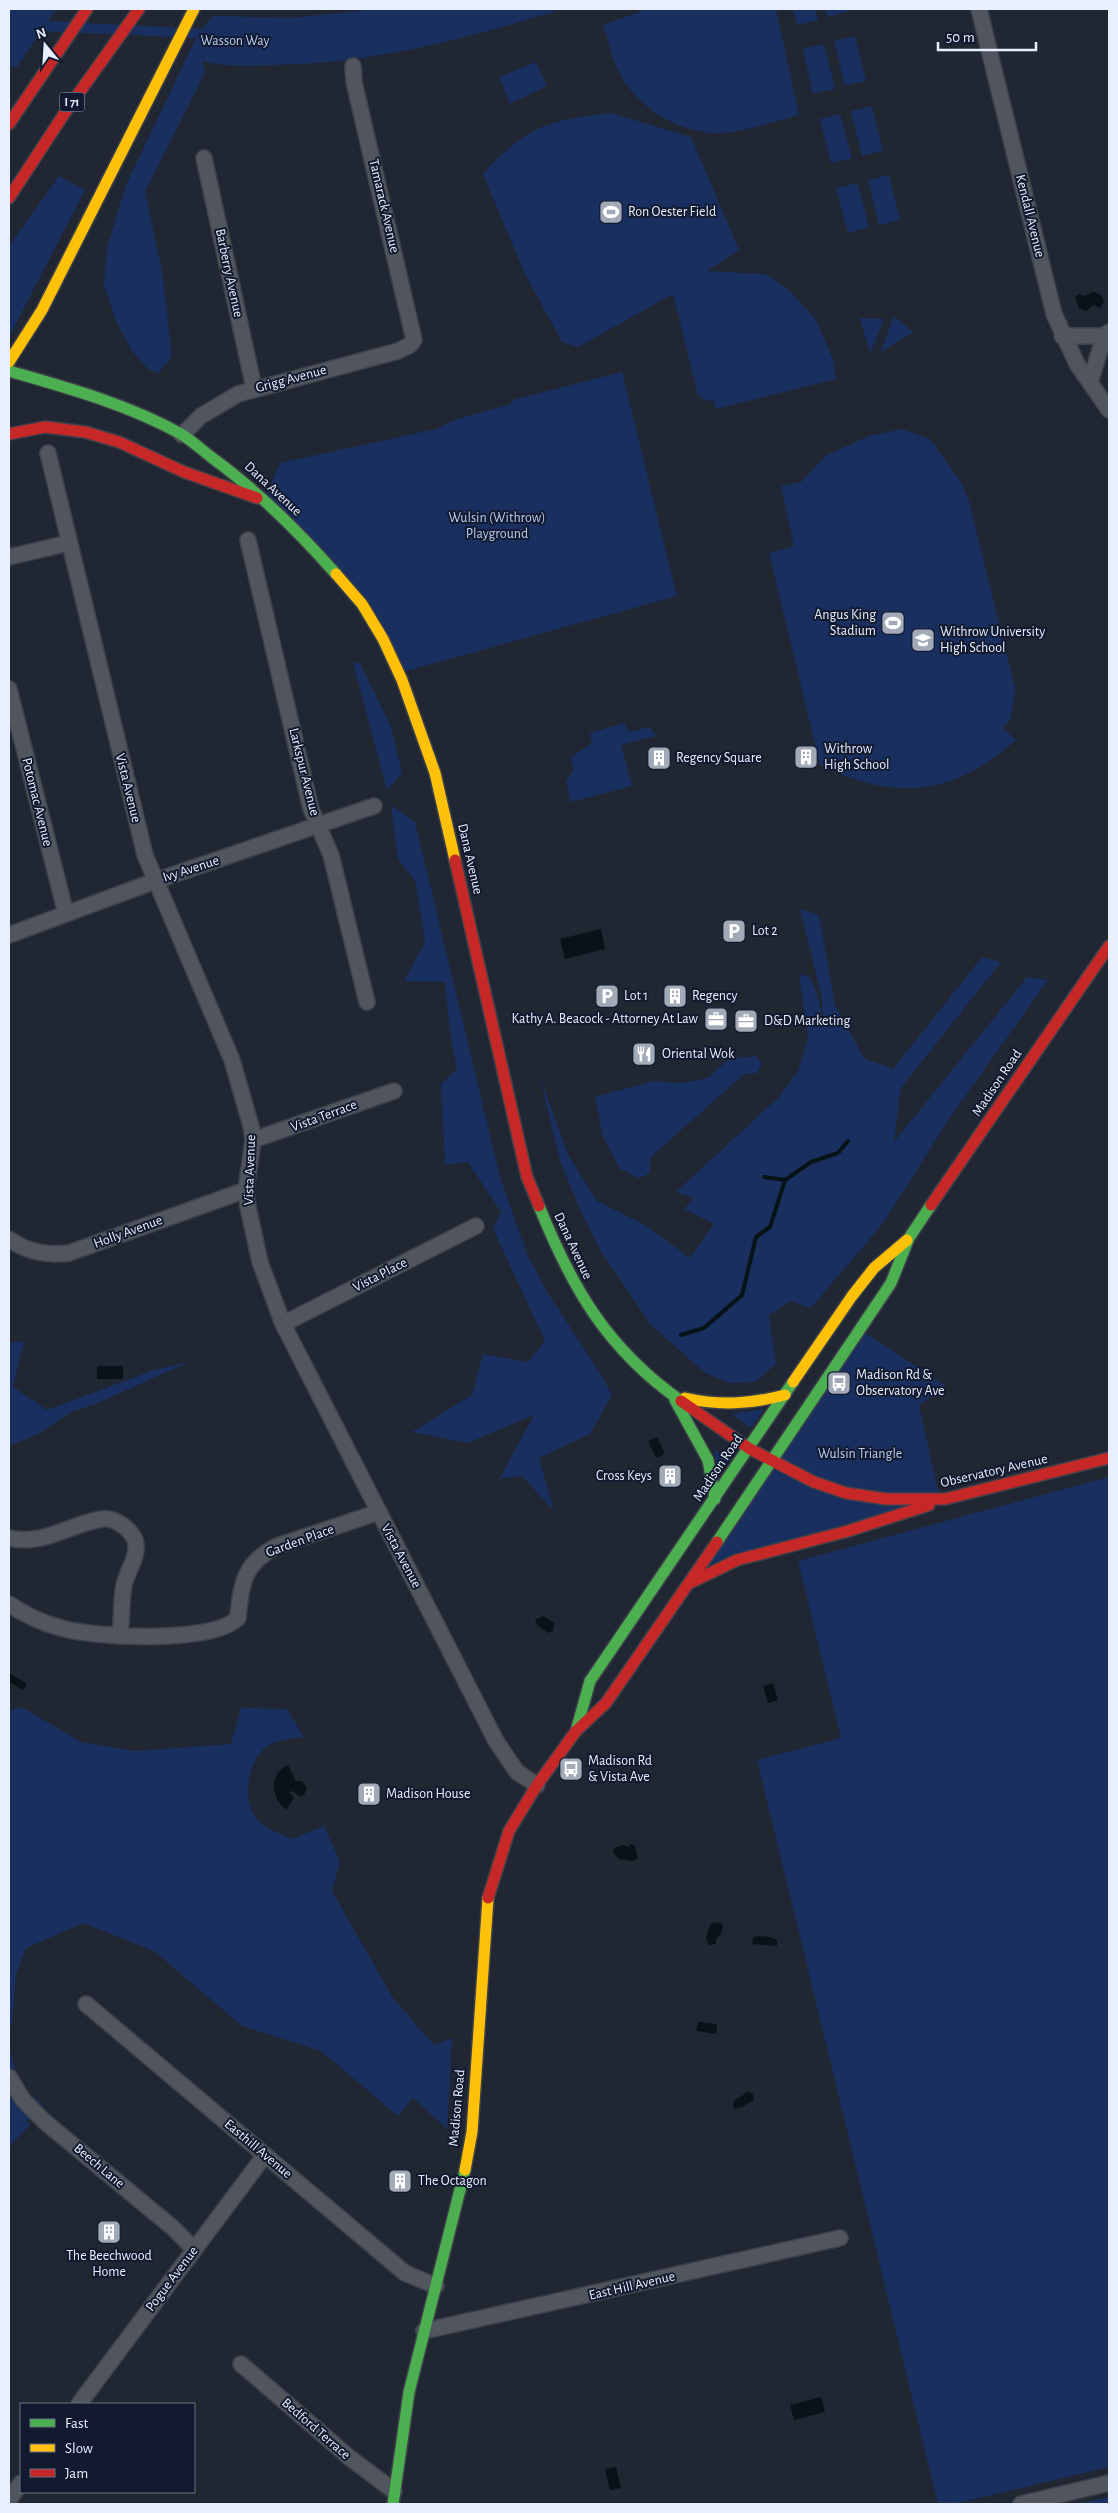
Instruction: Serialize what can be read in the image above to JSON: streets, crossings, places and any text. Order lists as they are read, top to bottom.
{
  "streets": {
    "main road": [
      "I 71",
      "Dana Avenue",
      "Madison Road",
      "Observatory Avenue"
    ],
    "street": [
      "Tamarack Avenue",
      "Kendall Avenue",
      "Barberry Avenue",
      "Grigg Avenue",
      "Larkspur Avenue",
      "Vista Avenue",
      "Potomac Avenue",
      "Ivy Avenue",
      "Vista Terrace",
      "Holly Avenue",
      "Vista Place",
      "Garden Place",
      "Easthill Avenue",
      "Beech Lane",
      "Pogue Avenue",
      "East Hill Avenue",
      "Bedford Terrace"
    ]
  },
  "crossings": [
    ["Tamarack Avenue", "Grigg Avenue"],
    ["Barberry Avenue", "Grigg Avenue"],
    ["Grigg Avenue", "Dana Avenue"],
    ["Dana Avenue", "Madison Road"],
    ["Dana Avenue", "Observatory Avenue"],
    ["Larkspur Avenue", "Ivy Avenue"],
    ["Vista Avenue", "Ivy Avenue"],
    ["Vista Avenue", "Madison Road"],
    ["Vista Avenue", "Vista Terrace"],
    ["Vista Avenue", "Holly Avenue"],
    ["Vista Avenue", "Vista Place"],
    ["Vista Avenue", "Garden Place"],
    ["Potomac Avenue", "Ivy Avenue"],
    ["Madison Road", "Observatory Avenue"],
    ["Madison Road", "Easthill Avenue"],
    ["Madison Road", "East Hill Avenue"],
    ["Madison Road", "Bedford Terrace"],
    ["Easthill Avenue", "Pogue Avenue"],
    ["Beech Lane", "Pogue Avenue"]
  ],
  "parks": ["Wasson Way", "Wulsin (Withrow) Playground", "Wulsin Triangle"],
  "places": {
    "sports": ["Ron Oester Field", "Angus King Stadium"],
    "school or university": ["Withrow University High School"],
    "building": [
      "Withrow High School",
      "Regency Square",
      "Regency",
      "Cross Keys",
      "Madison House",
      "The Octagon",
      "The Beechwood Home"
    ],
    "parking": ["Lot 2", "Lot 1"],
    "office": ["Kathy A. Beacock - Attorney At Law", "D&D Marketing"],
    "restaurant": ["Oriental Wok"],
    "bus stop": ["Madison Rd & Observatory Ave", "Madison Rd & Vista Ave"]
  },
  "legend": ["Fast", "Slow", "Jam"],
  "scale_bar": "50 m",
  "north": "top"
}
